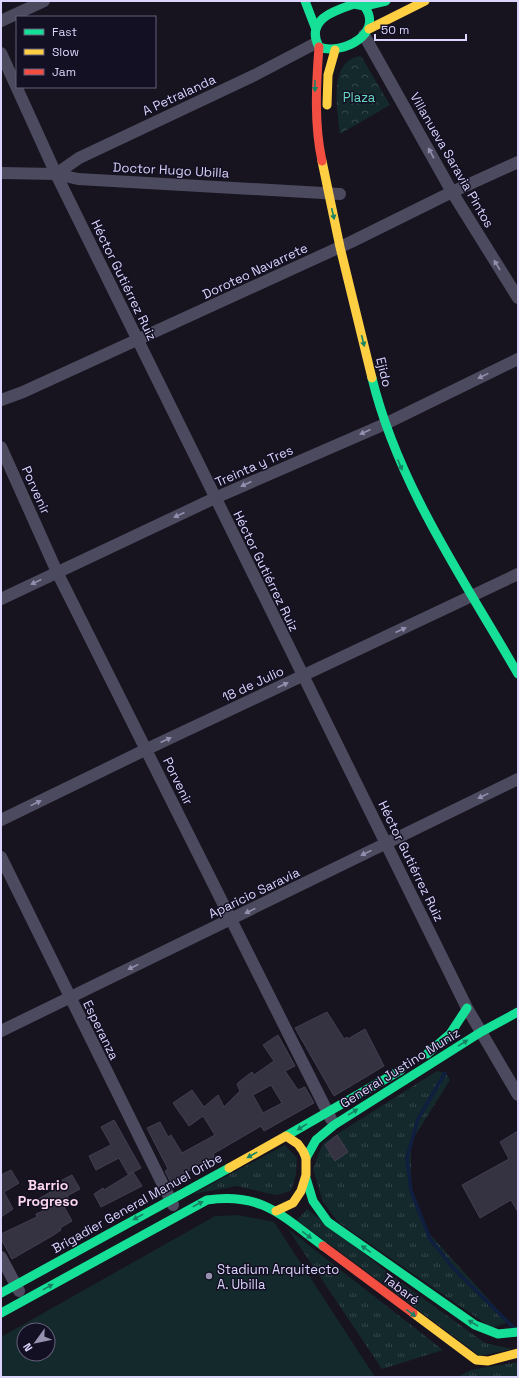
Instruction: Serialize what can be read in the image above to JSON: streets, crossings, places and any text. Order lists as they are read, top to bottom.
{
  "streets": {
    "main road": [
      "Ejido",
      "General Justino Muniz",
      "Brigadier General Manuel Oribe",
      "Tabaré"
    ],
    "street": [
      "A Petralanda",
      "Villanueva Saravia Pintos",
      "Doctor Hugo Ubilla",
      "Doroteo Navarrete",
      "Héctor Gutiérrez Ruiz",
      "Treinta y Tres",
      "Porvenir",
      "18 de Julio",
      "Aparicio Saravia",
      "Esperanza"
    ]
  },
  "crossings": [
    ["A Petralanda", "Doctor Hugo Ubilla"],
    ["A Petralanda", "Héctor Gutiérrez Ruiz"],
    ["A Petralanda", "Ejido"],
    ["Villanueva Saravia Pintos", "Doroteo Navarrete"],
    ["Doctor Hugo Ubilla", "Héctor Gutiérrez Ruiz"],
    ["Doctor Hugo Ubilla", "Ejido"],
    ["Doroteo Navarrete", "Héctor Gutiérrez Ruiz"],
    ["Doroteo Navarrete", "Ejido"],
    ["Héctor Gutiérrez Ruiz", "Treinta y Tres"],
    ["Héctor Gutiérrez Ruiz", "18 de Julio"],
    ["Héctor Gutiérrez Ruiz", "Aparicio Saravia"],
    ["Héctor Gutiérrez Ruiz", "General Justino Muniz"],
    ["Ejido", "Treinta y Tres"],
    ["Ejido", "18 de Julio"],
    ["Treinta y Tres", "Porvenir"],
    ["Porvenir", "18 de Julio"],
    ["Porvenir", "Aparicio Saravia"],
    ["Porvenir", "General Justino Muniz"],
    ["Aparicio Saravia", "Esperanza"],
    ["Esperanza", "Brigadier General Manuel Oribe"],
    ["General Justino Muniz", "Brigadier General Manuel Oribe"]
  ],
  "one_way": [
    "Villanueva Saravia Pintos",
    "Ejido",
    "Treinta y Tres",
    "18 de Julio",
    "Aparicio Saravia"
  ],
  "districts": ["Barrio Progreso"],
  "parks": ["Plaza"],
  "places": ["Stadium Arquitecto A. Ubilla"],
  "legend": ["Fast", "Slow", "Jam"],
  "scale_bar": "50 m",
  "north": "bottom left"
}
